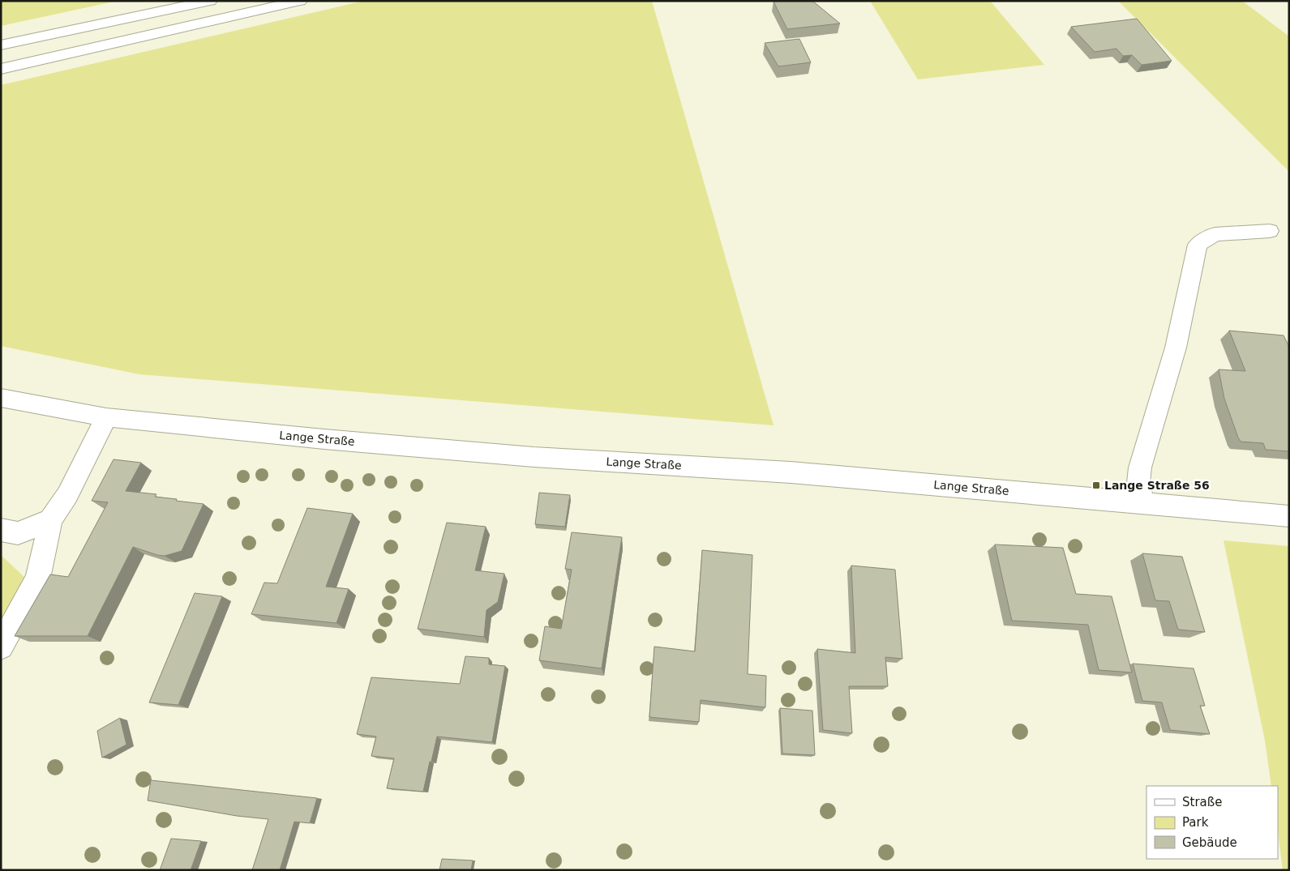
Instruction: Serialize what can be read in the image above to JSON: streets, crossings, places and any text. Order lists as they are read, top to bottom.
{
  "streets": {
    "main road": ["Lange Straße"]
  },
  "places": {
    "transit": ["Lange Straße 56"]
  },
  "legend": ["Straße", "Park", "Gebäude"]
}
